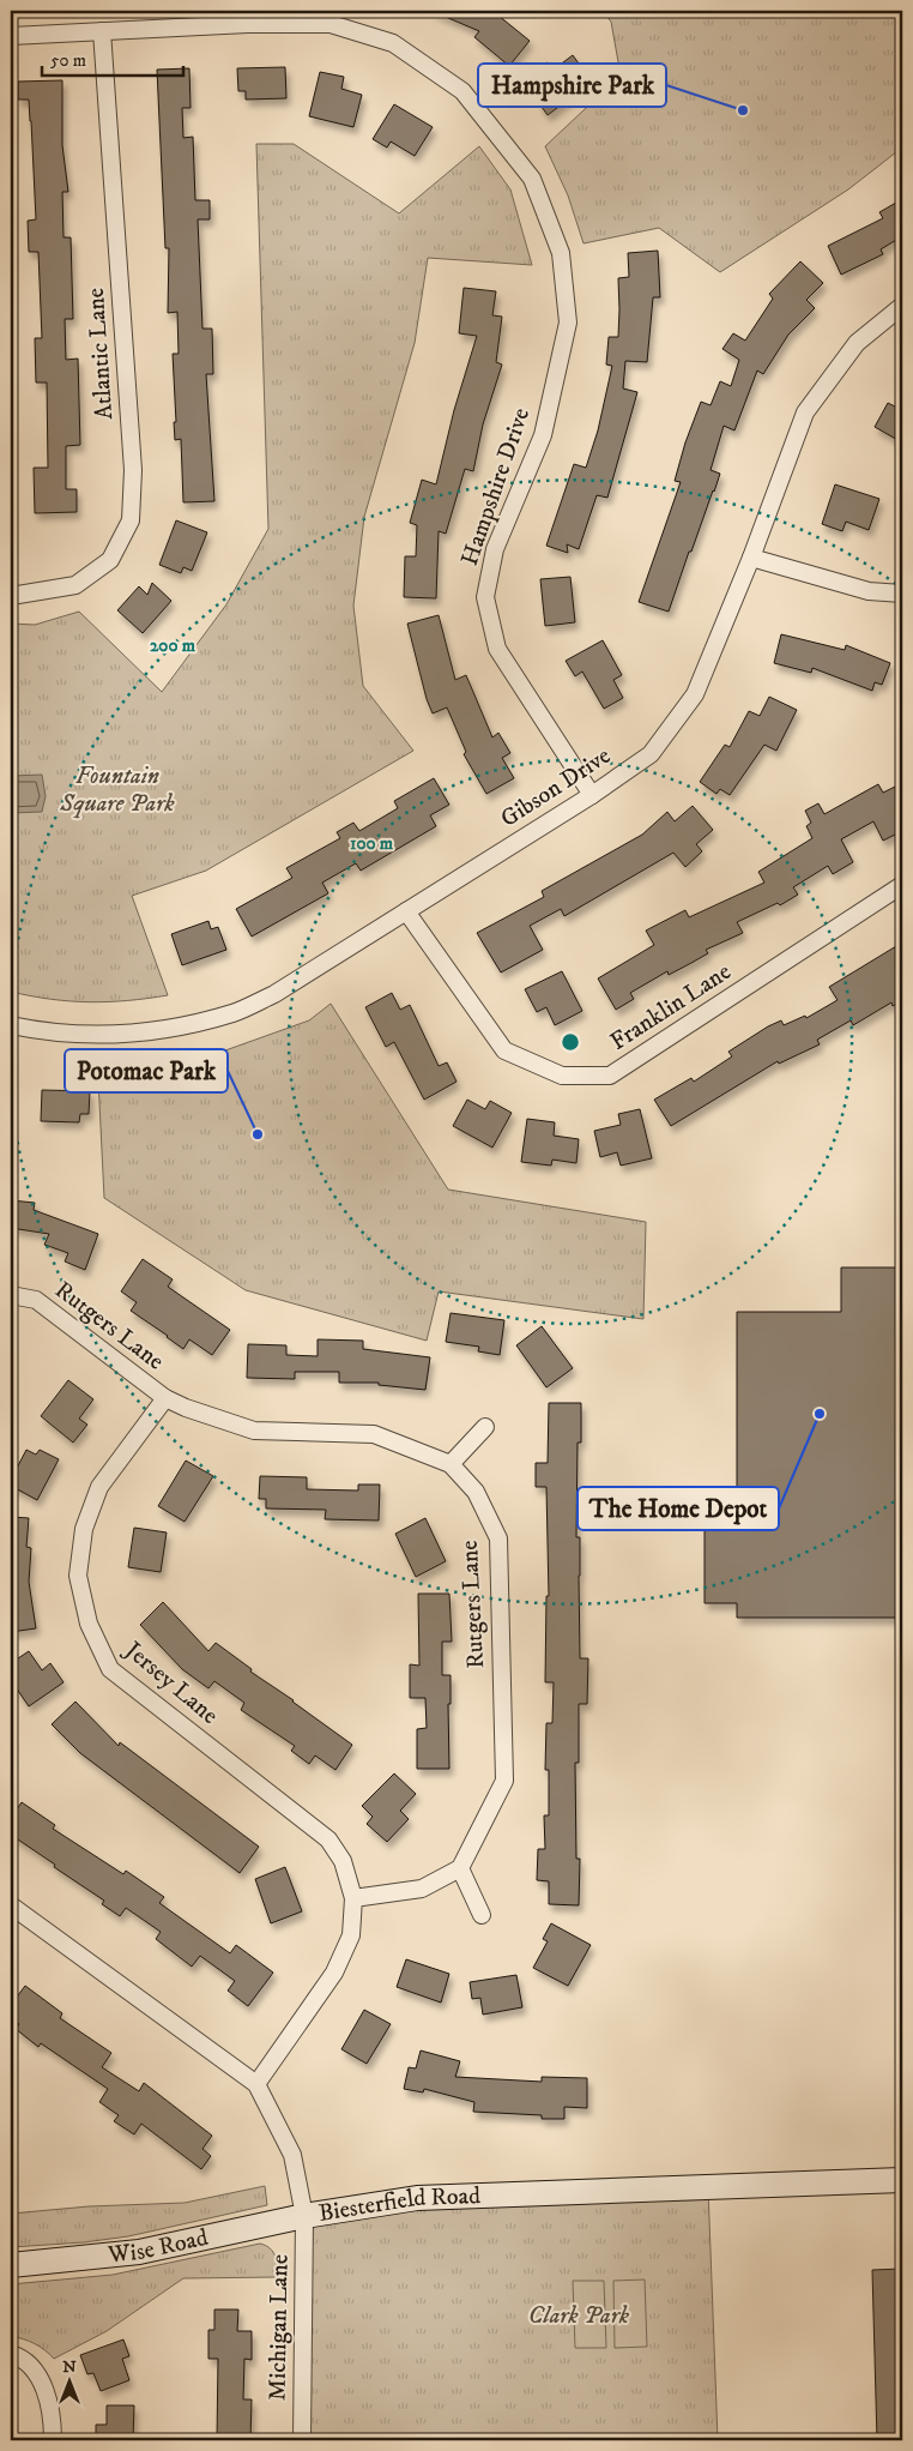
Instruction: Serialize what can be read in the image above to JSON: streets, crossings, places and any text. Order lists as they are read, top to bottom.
{
  "streets": {
    "street": [
      "Atlantic Lane",
      "Hampshire Drive",
      "Gibson Drive",
      "Franklin Lane",
      "Rutgers Lane",
      "Jersey Lane",
      "Biesterfield Road",
      "Wise Road",
      "Michigan Lane"
    ]
  },
  "crossings": [
    ["Atlantic Lane", "Hampshire Drive"],
    ["Hampshire Drive", "Gibson Drive"],
    ["Gibson Drive", "Franklin Lane"],
    ["Rutgers Lane", "Jersey Lane"],
    ["Biesterfield Road", "Wise Road"],
    ["Biesterfield Road", "Michigan Lane"],
    ["Wise Road", "Michigan Lane"]
  ],
  "parks": ["Fountain Square Park", "Clark Park"],
  "places": ["Hampshire Park", "Potomac Park", "The Home Depot"],
  "scale_bar": "50 m",
  "north": "top",
  "rings": ["200 m", "100 m"]
}
